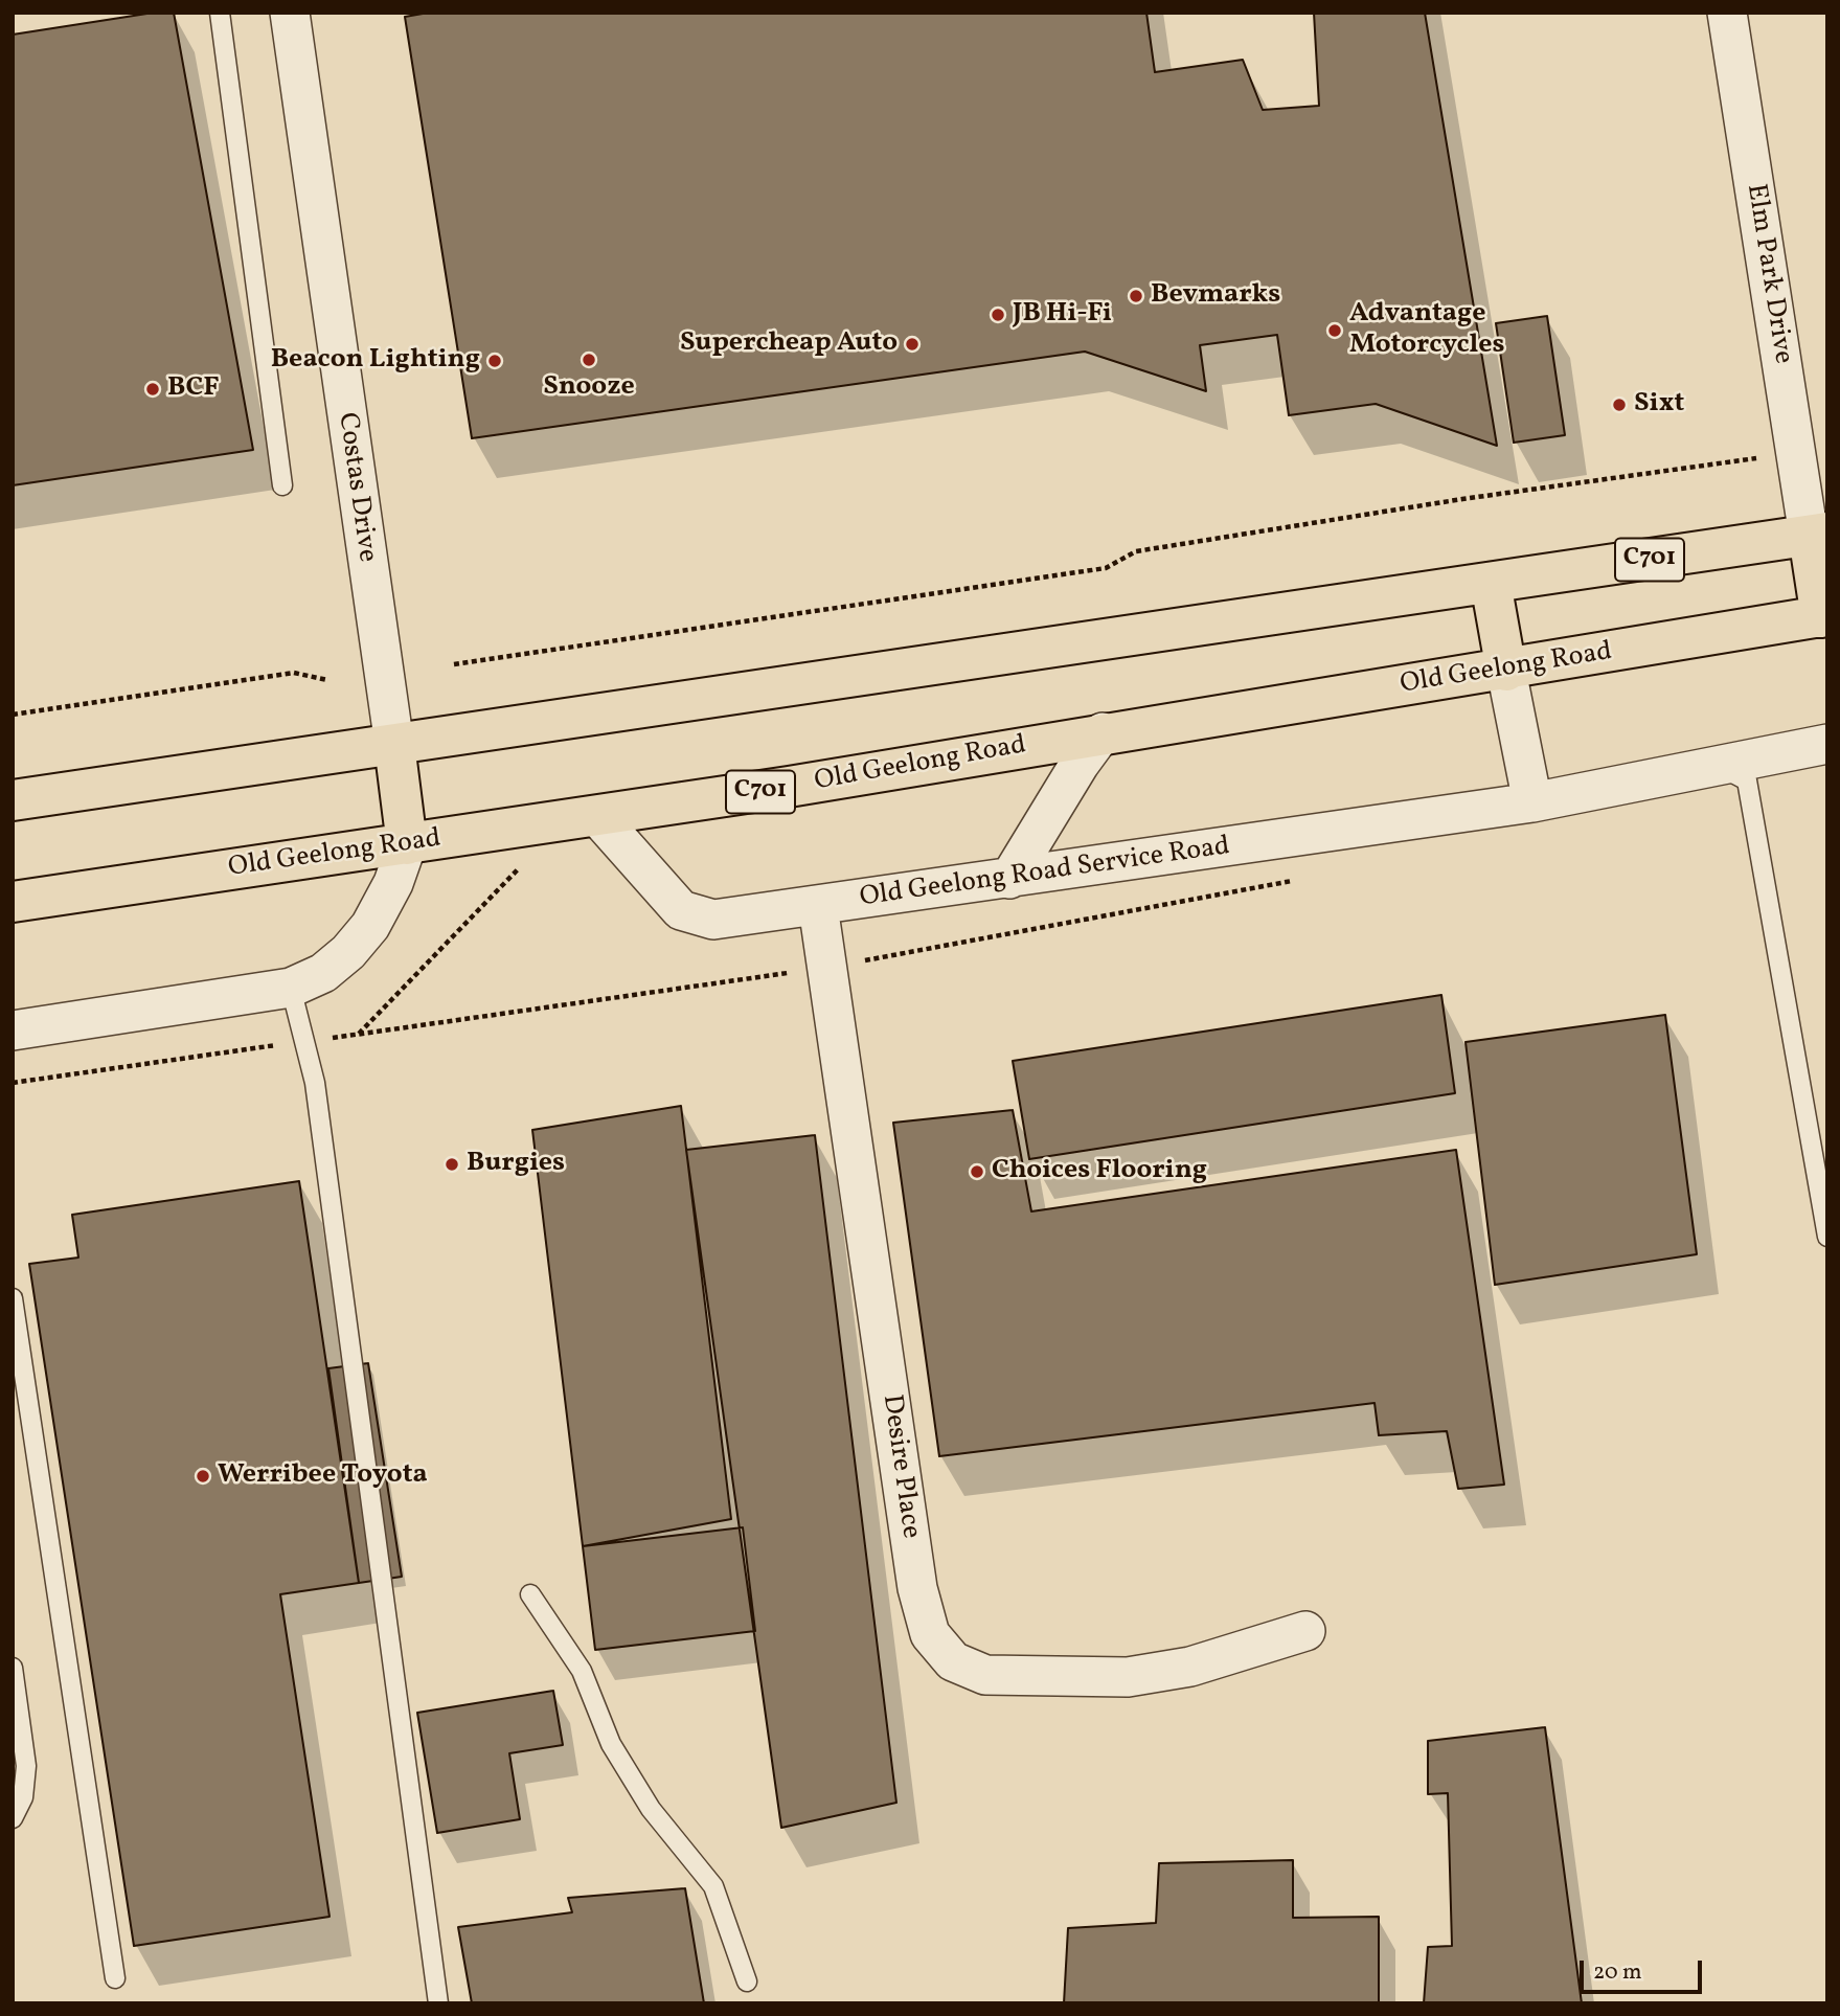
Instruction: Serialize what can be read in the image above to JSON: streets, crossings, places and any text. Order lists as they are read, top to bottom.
{
  "streets": {
    "main road": ["C701", "Old Geelong Road"],
    "street": [
      "Elm Park Drive",
      "Costas Drive",
      "Old Geelong Road Service Road",
      "Desire Place"
    ]
  },
  "crossings": [
    ["Elm Park Drive", "C701"],
    ["Costas Drive", "C701"],
    ["Old Geelong Road", "Old Geelong Road Service Road"],
    ["Old Geelong Road Service Road", "Desire Place"]
  ],
  "places": [
    "Bevmarks",
    "JB Hi-Fi",
    "Advantage Motorcycles",
    "Supercheap Auto",
    "Snooze",
    "Beacon Lighting",
    "BCF",
    "Sixt",
    "Burgies",
    "Choices Flooring",
    "Werribee Toyota"
  ],
  "scale_bar": "20 m"
}
